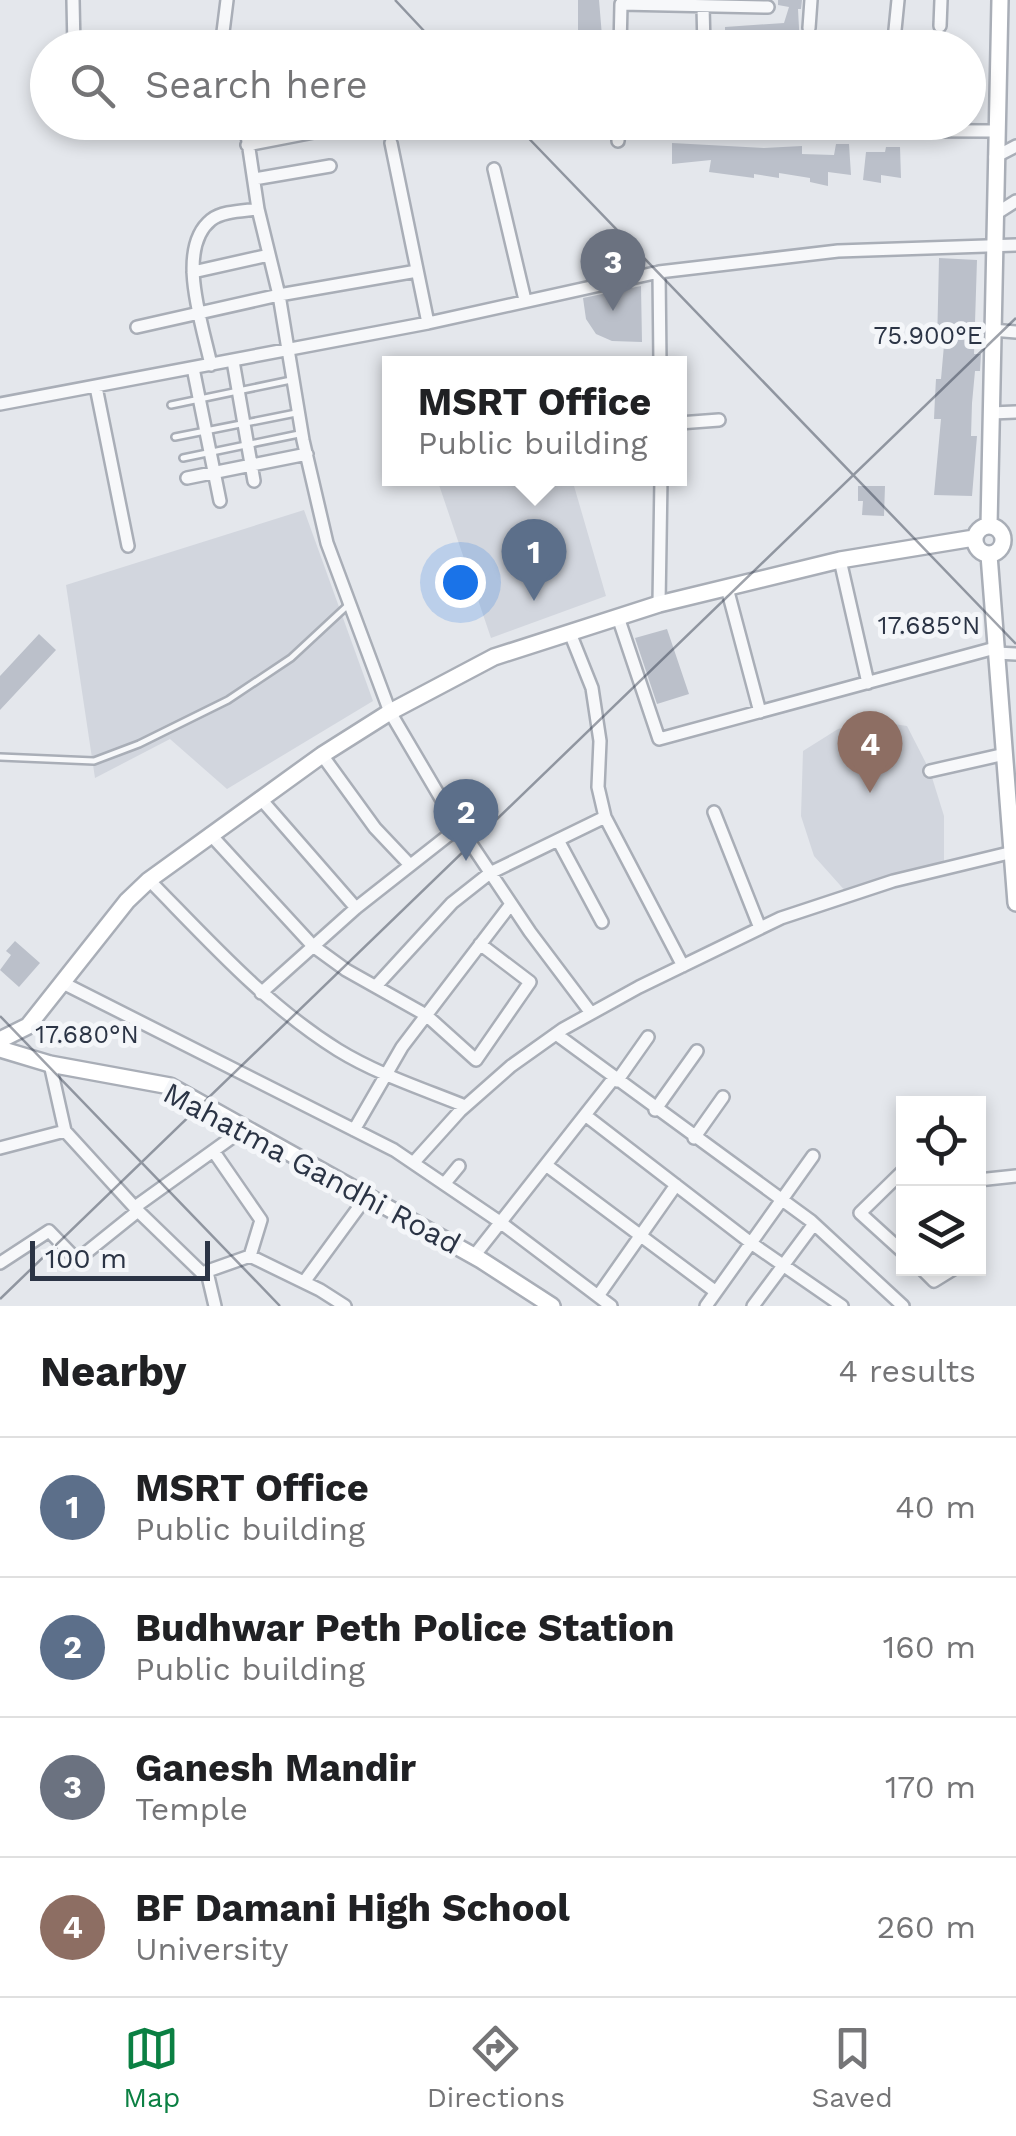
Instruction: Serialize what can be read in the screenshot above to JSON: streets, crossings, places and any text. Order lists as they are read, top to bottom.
{
  "streets": {
    "main road": ["Mahatma Gandhi Road"]
  },
  "scale_bar": "100 m",
  "page": {
    "search": "Search here",
    "pins": [
      "3",
      "1",
      "4",
      "2"
    ],
    "popup": ["MSRT Office", "Public building"],
    "scale": "100 m",
    "heading": ["Nearby", "4 results"],
    "list": [
      {
        "mark": "1",
        "name": "MSRT Office",
        "note": "Public building",
        "value": "40 m"
      },
      {
        "mark": "2",
        "name": "Budhwar Peth Police Station",
        "note": "Public building",
        "value": "160 m"
      },
      {
        "mark": "3",
        "name": "Ganesh Mandir",
        "note": "Temple",
        "value": "170 m"
      },
      {
        "mark": "4",
        "name": "BF Damani High School",
        "note": "University",
        "value": "260 m"
      }
    ],
    "nav": ["Map", "Directions", "Saved"]
  },
  "coordinates": ["75.900°E", "17.685°N", "17.680°N"]
}
